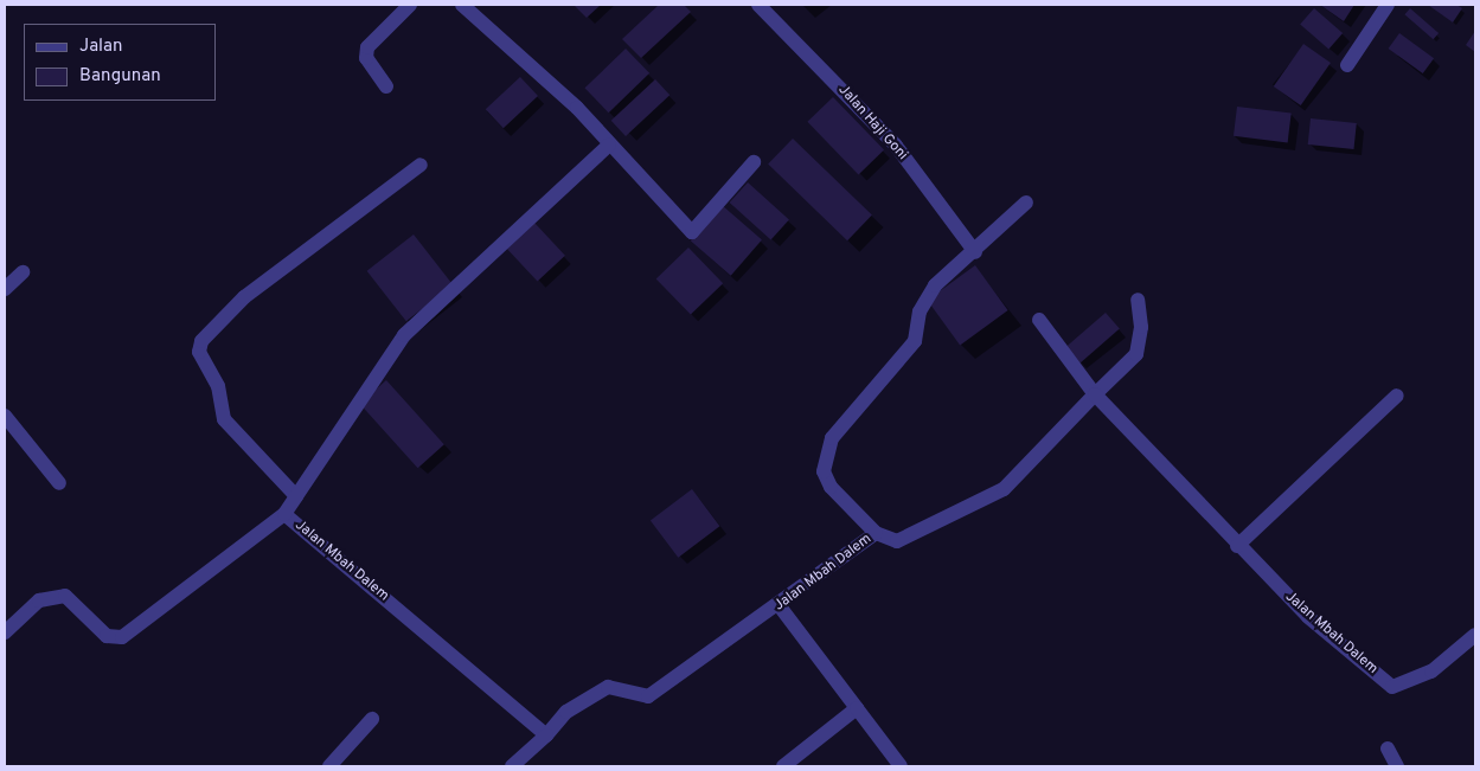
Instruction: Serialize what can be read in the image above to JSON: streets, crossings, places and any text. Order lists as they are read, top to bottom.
{
  "streets": {
    "street": ["Jalan Haji Goni", "Jalan Mbah Dalem"]
  },
  "legend": ["Jalan", "Bangunan"]
}
